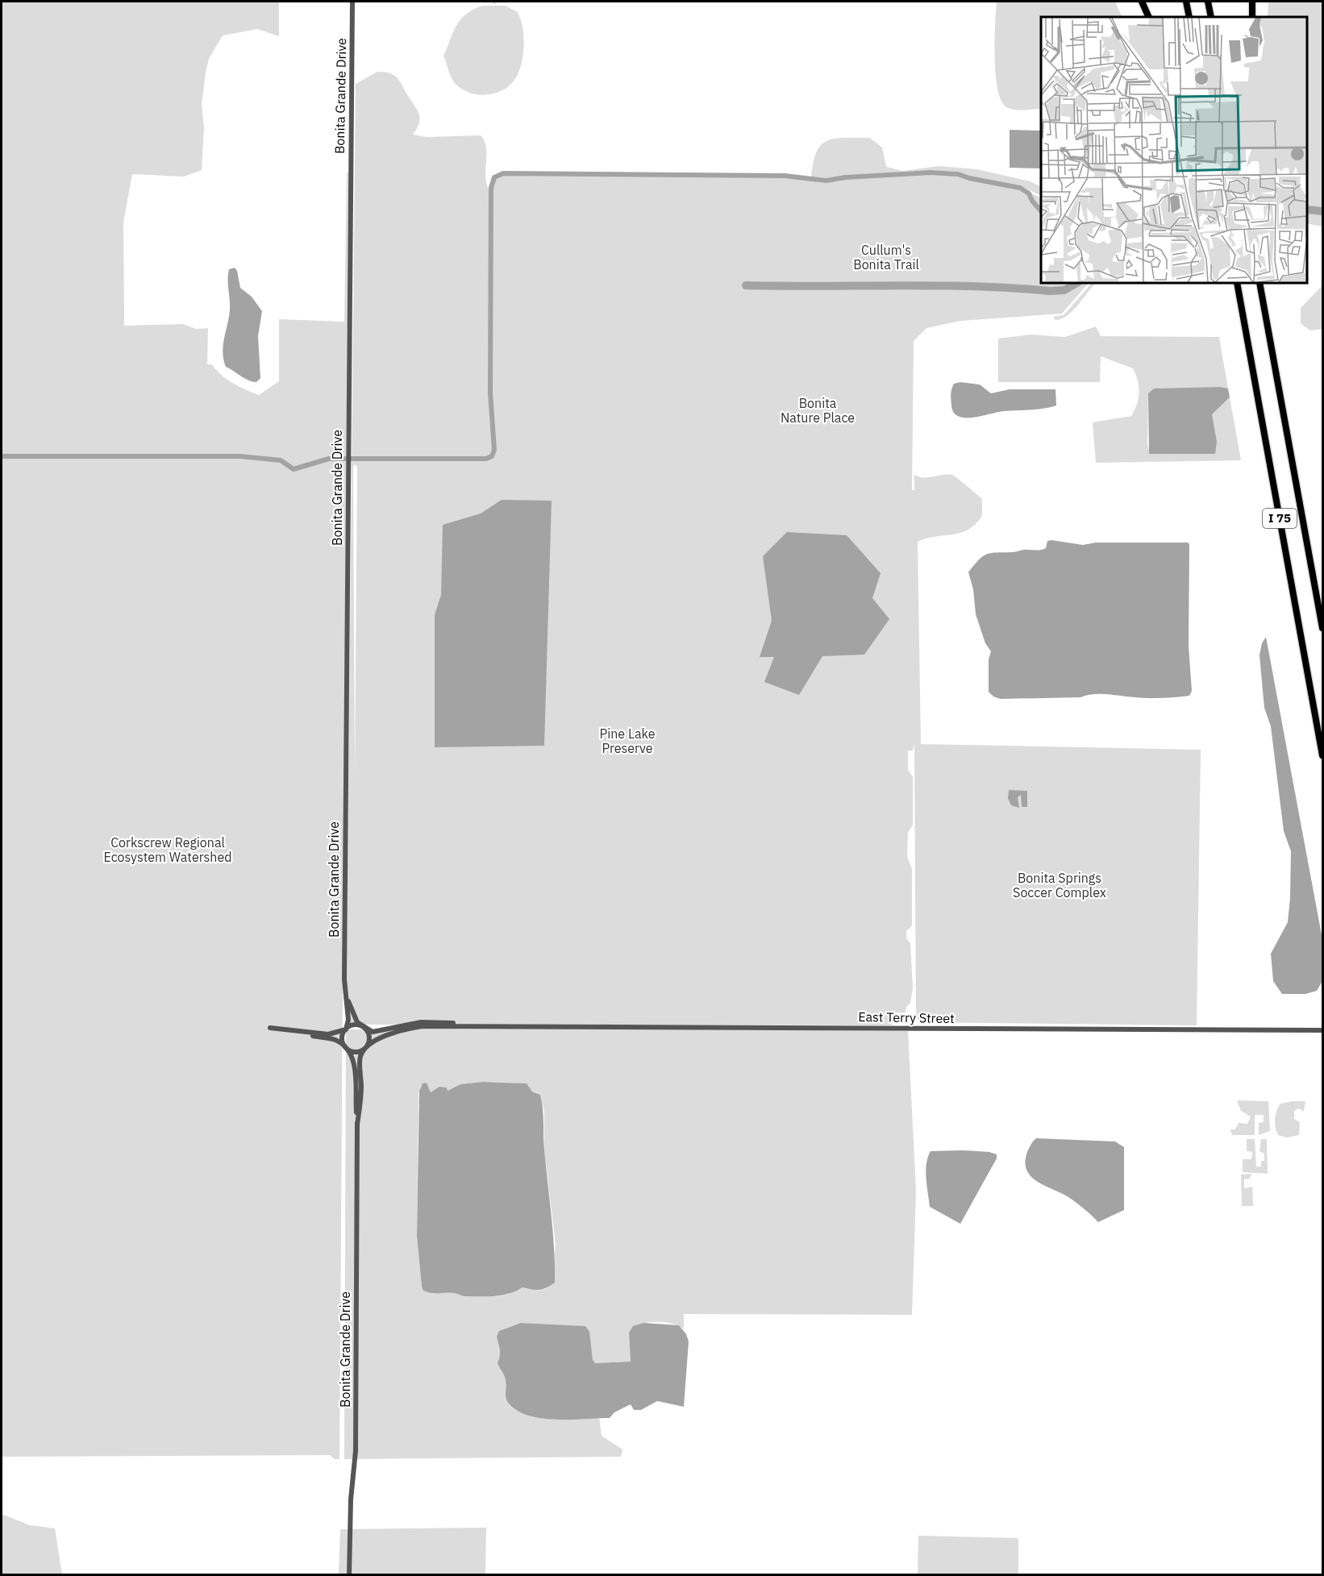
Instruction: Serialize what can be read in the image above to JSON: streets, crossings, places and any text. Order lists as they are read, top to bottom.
{
  "streets": {
    "highway": ["I 75"],
    "street": ["Bonita Grande Drive", "East Terry Street"]
  },
  "crossings": [
    ["Bonita Grande Drive", "East Terry Street"]
  ],
  "parks": [
    "Cullum's Bonita Trail",
    "Bonita Nature Place",
    "Pine Lake Preserve",
    "Corkscrew Regional Ecosystem Watershed",
    "Bonita Springs Soccer Complex"
  ]
}
